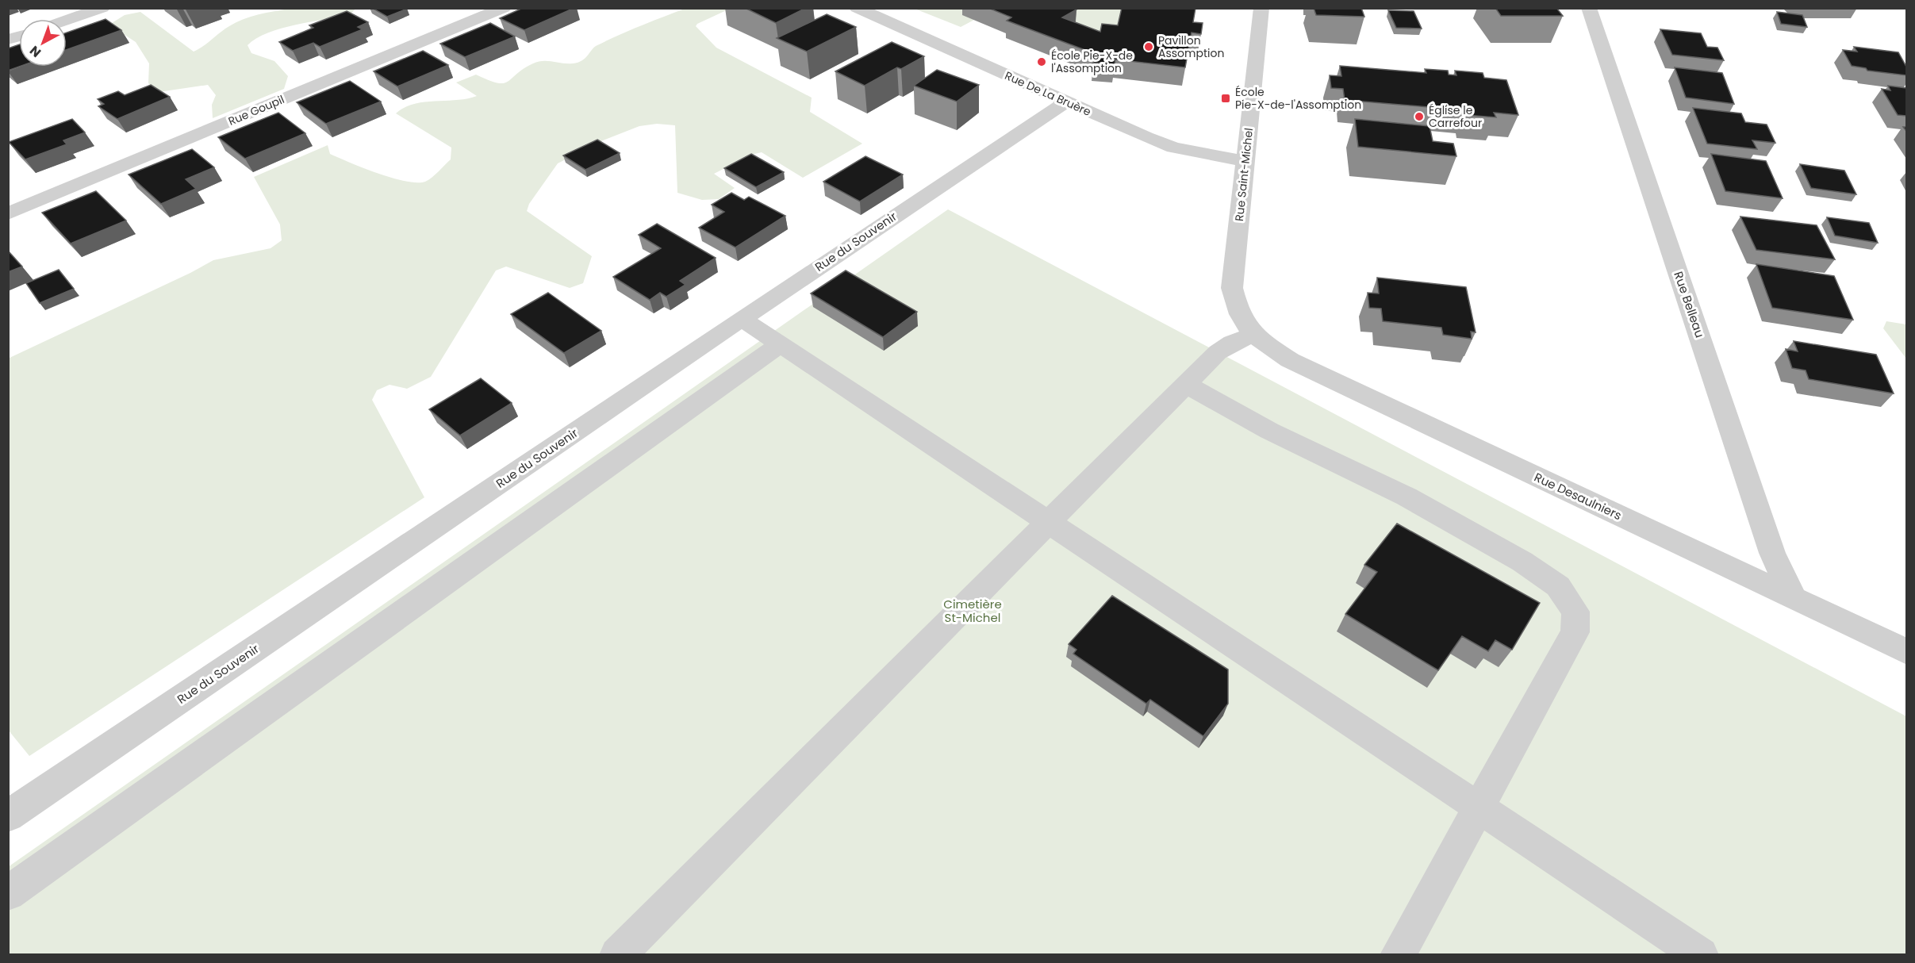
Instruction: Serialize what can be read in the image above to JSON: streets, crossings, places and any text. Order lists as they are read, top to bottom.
{
  "streets": {
    "street": [
      "Rue De La Bruère",
      "Rue Goupil",
      "Rue Saint-Michel",
      "Rue du Souvenir",
      "Rue Belleau",
      "Rue Desaulniers"
    ]
  },
  "crossings": [
    ["Rue De La Bruère", "Rue Saint-Michel"],
    ["Rue De La Bruère", "Rue du Souvenir"],
    ["Rue Saint-Michel", "Rue Desaulniers"],
    ["Rue Belleau", "Rue Desaulniers"]
  ],
  "parks": ["Cimetière St-Michel"],
  "places": {
    "other": ["Pavillon Assomption", "École Pie-X-de l'Assomption", "Église le Carrefour"],
    "transit": ["École Pie-X-de-l'Assomption"]
  },
  "north": "bottom left"
}
